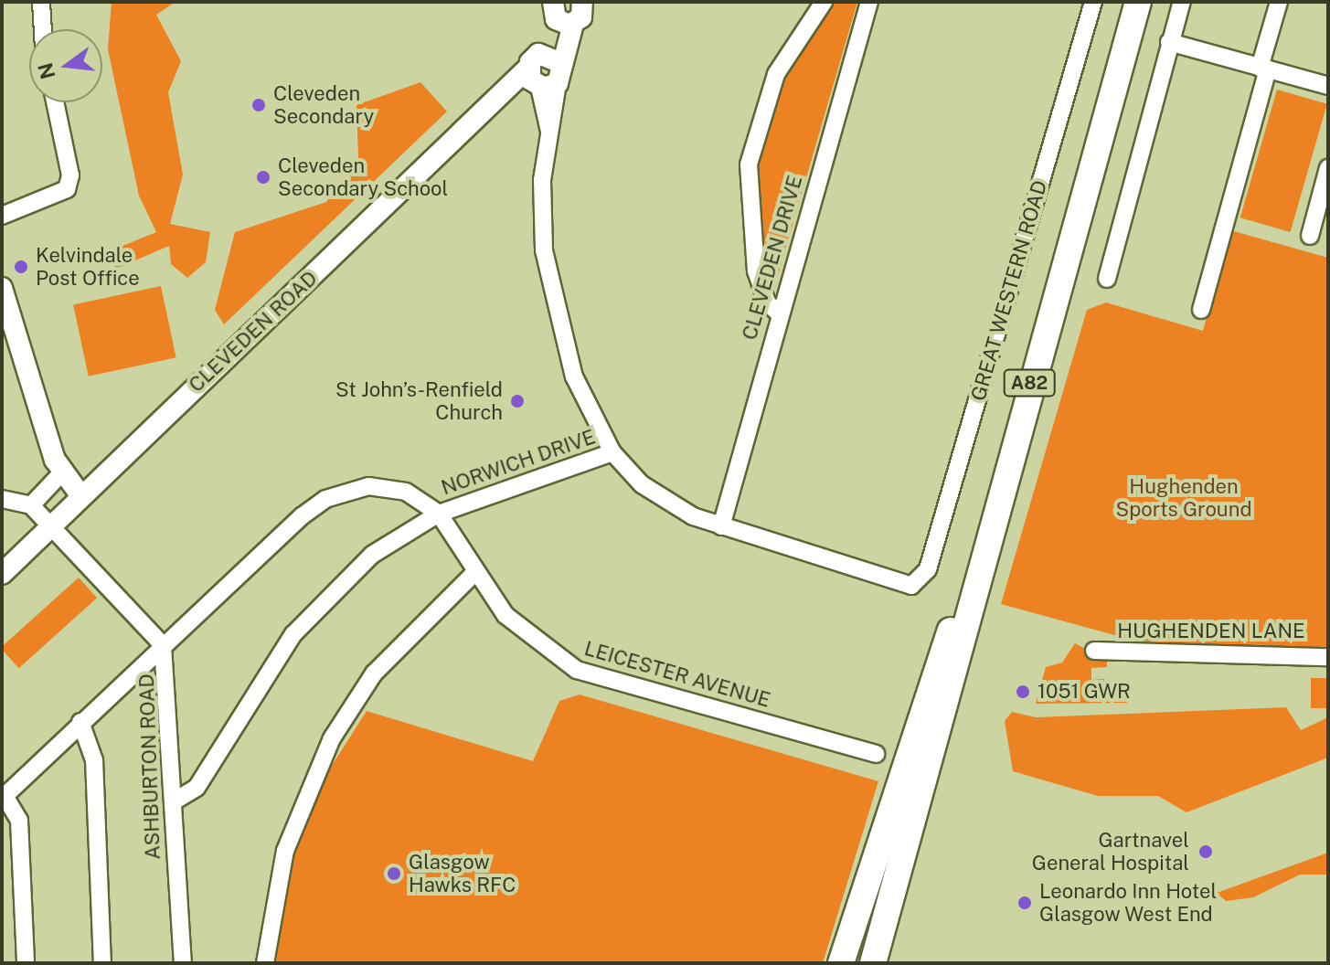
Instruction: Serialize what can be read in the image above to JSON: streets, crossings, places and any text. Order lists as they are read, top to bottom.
{
  "streets": {
    "main road": ["A82"],
    "street": [
      "CLEVEDEN DRIVE",
      "GREAT WESTERN ROAD",
      "CLEVEDEN ROAD",
      "NORWICH DRIVE",
      "HUGHENDEN LANE",
      "LEICESTER AVENUE",
      "ASHBURTON ROAD"
    ]
  },
  "crossings": [
    ["CLEVEDEN DRIVE", "GREAT WESTERN ROAD"],
    ["CLEVEDEN ROAD", "ASHBURTON ROAD"],
    ["NORWICH DRIVE", "LEICESTER AVENUE"],
    ["NORWICH DRIVE", "ASHBURTON ROAD"],
    ["LEICESTER AVENUE", "ASHBURTON ROAD"]
  ],
  "parks": ["Hughenden Sports Ground"],
  "places": [
    "Cleveden Secondary",
    "Cleveden Secondary School",
    "Kelvindale Post Office",
    "St John’s-Renfield Church",
    "1051 GWR",
    "Gartnavel General Hospital",
    "Glasgow Hawks RFC",
    "Leonardo Inn Hotel Glasgow West End"
  ],
  "north": "left"
}
